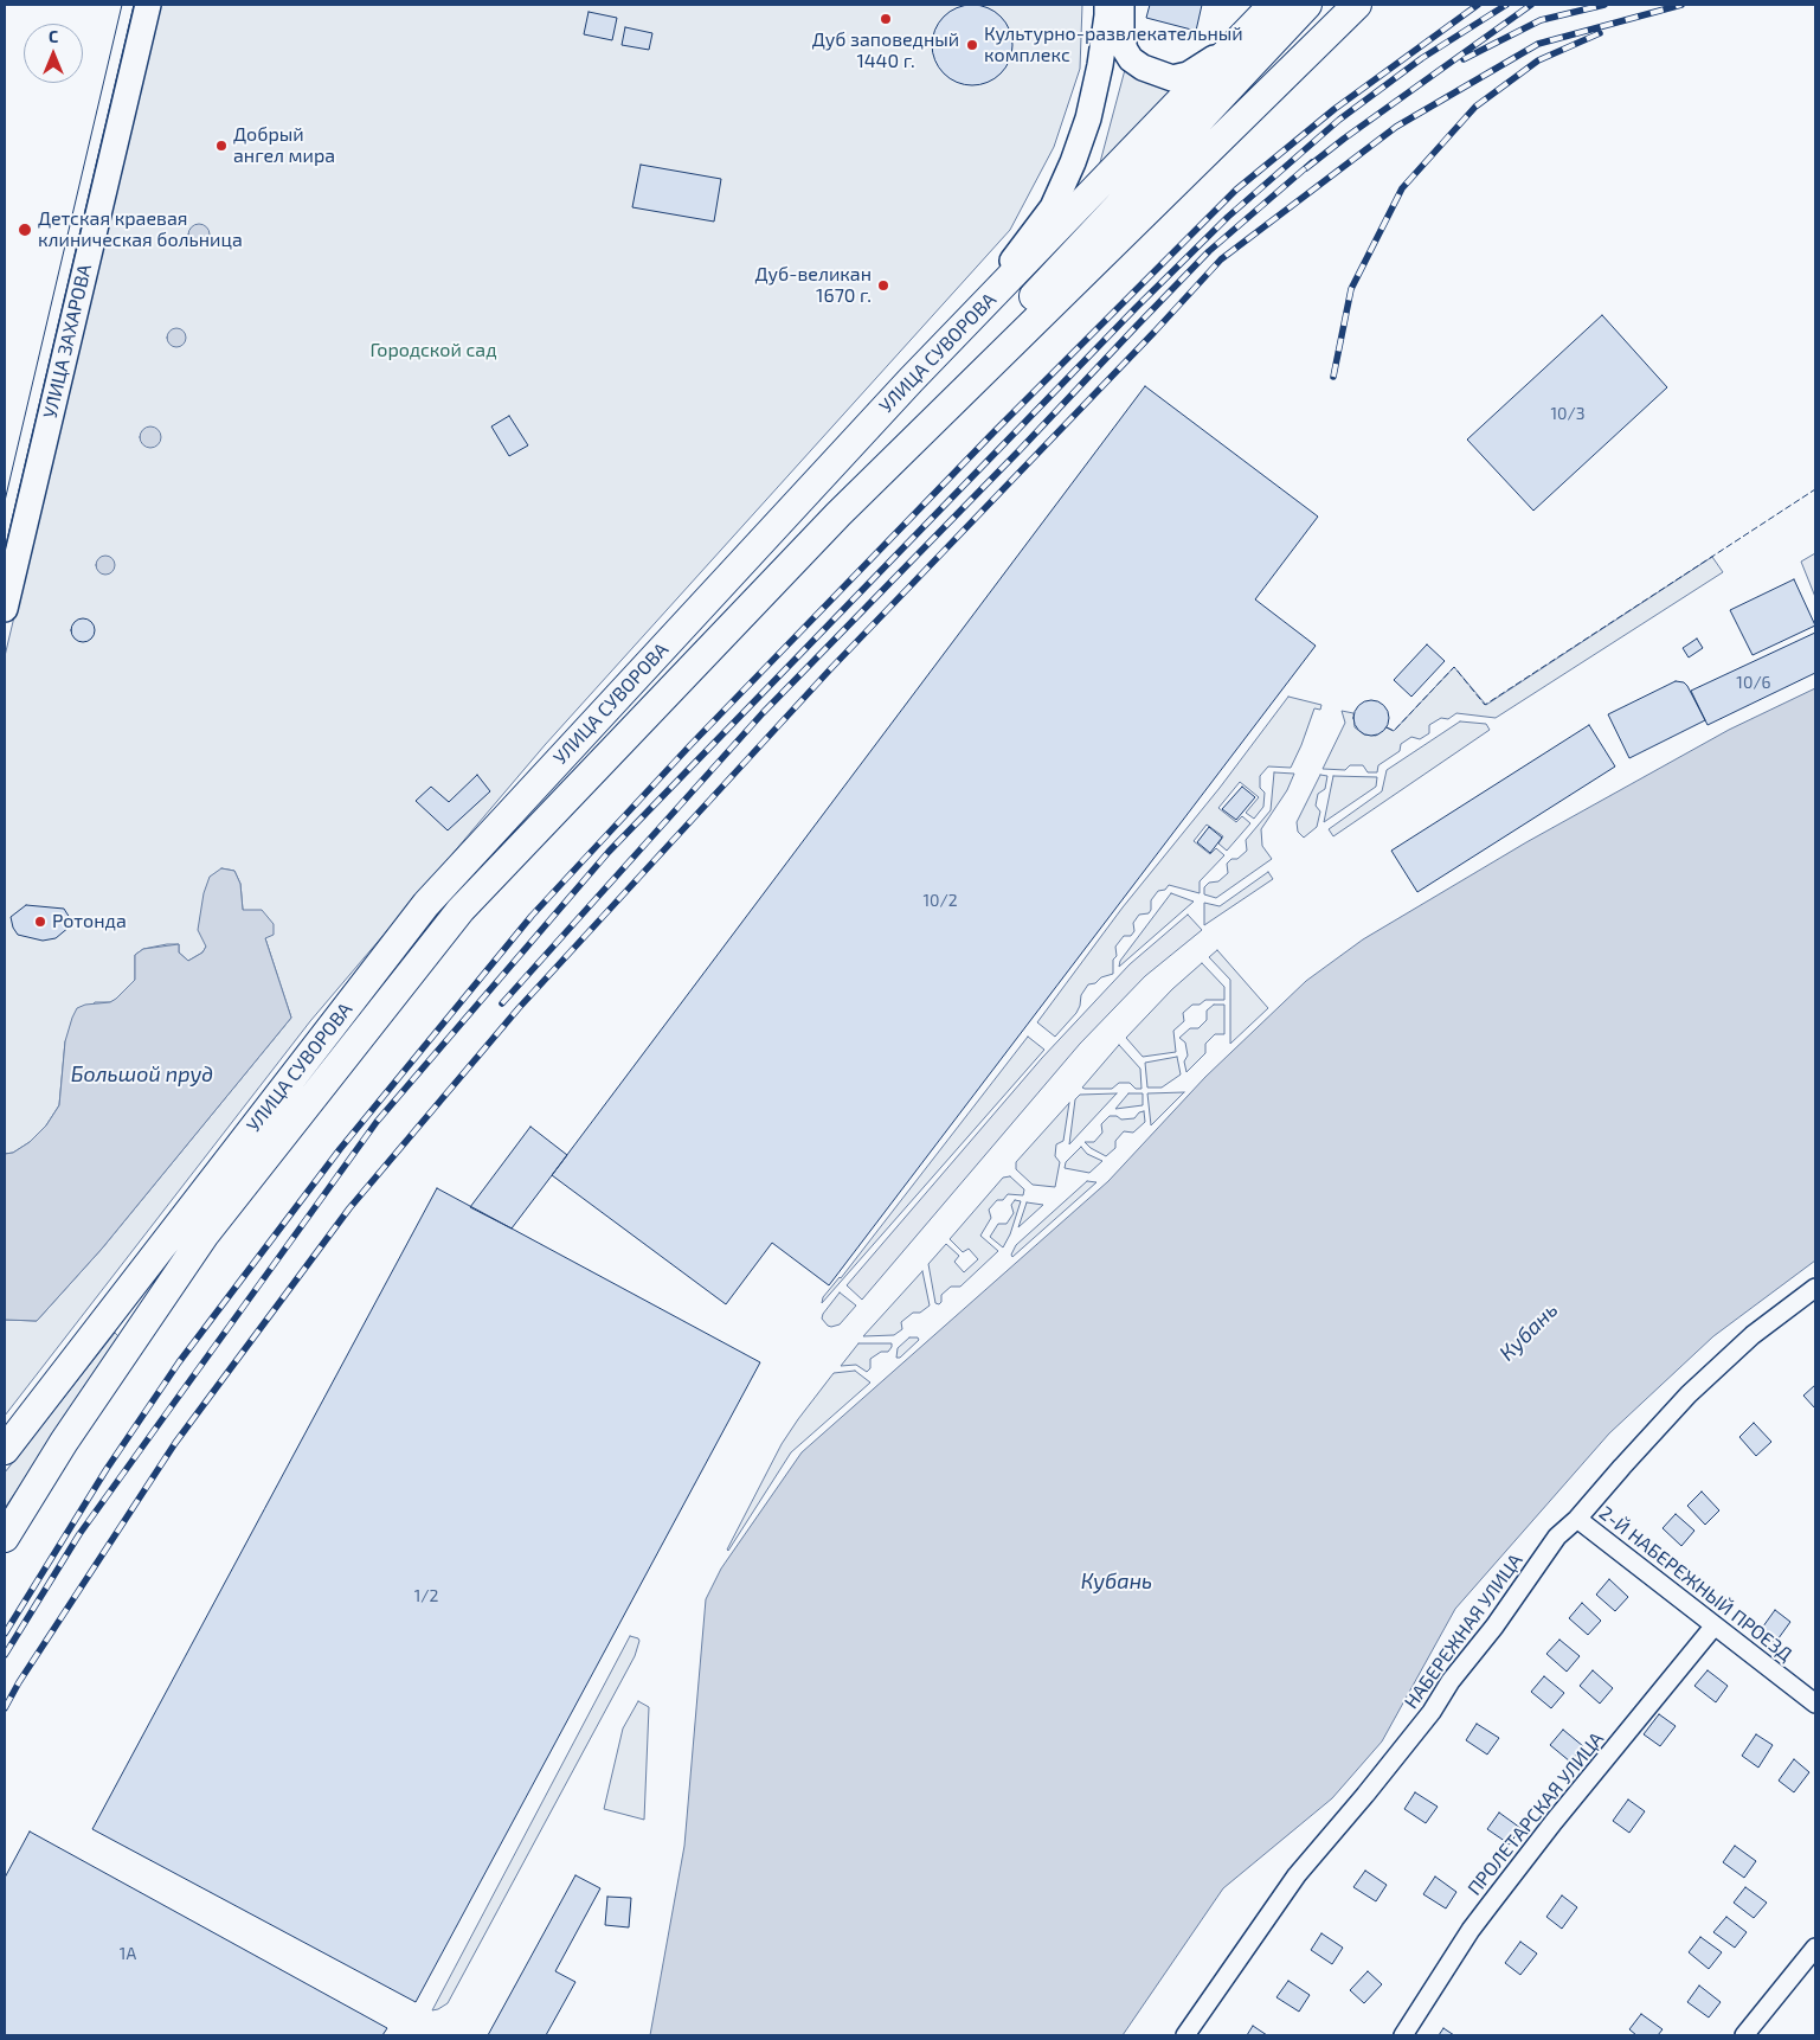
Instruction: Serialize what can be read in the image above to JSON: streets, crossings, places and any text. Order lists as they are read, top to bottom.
{
  "streets": {
    "main road": ["УЛИЦА СУВОРОВА"],
    "street": [
      "УЛИЦА ЗАХАРОВА",
      "2-Й НАБЕРЕЖНЫЙ ПРОЕЗД",
      "НАБЕРЕЖНАЯ УЛИЦА",
      "ПРОЛЕТАРСКАЯ УЛИЦА"
    ]
  },
  "crossings": [
    ["2-Й НАБЕРЕЖНЫЙ ПРОЕЗД", "НАБЕРЕЖНАЯ УЛИЦА"],
    ["2-Й НАБЕРЕЖНЫЙ ПРОЕЗД", "ПРОЛЕТАРСКАЯ УЛИЦА"]
  ],
  "water": ["Большой пруд", "Кубань"],
  "parks": ["Городской сад"],
  "places": [
    "Дуб заповедный 1440 г.",
    "Культурно-развлекательный комплекс",
    "Добрый ангел мира",
    "Детская краевая клиническая больница",
    "Дуб-великан 1670 г.",
    "Ротонда"
  ],
  "house_numbers": [
    "10/3",
    "10/6",
    "10/2",
    "1/2",
    "1А"
  ],
  "north": "top"
}
